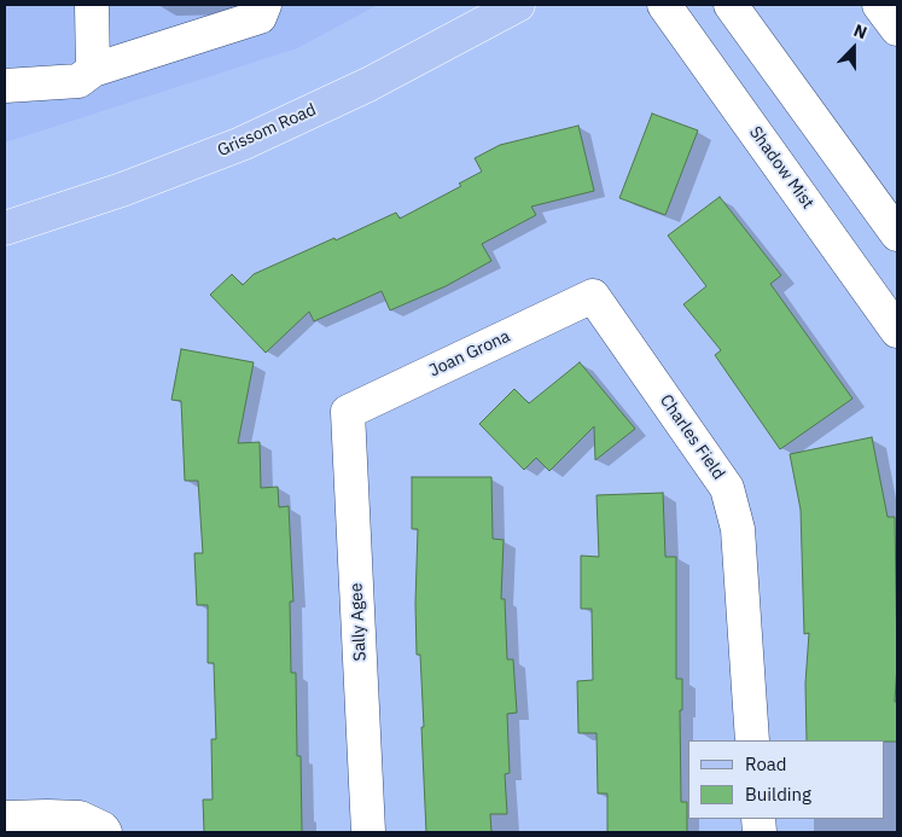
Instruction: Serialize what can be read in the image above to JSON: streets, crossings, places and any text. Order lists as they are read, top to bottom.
{
  "streets": {
    "main road": ["Grissom Road"],
    "street": [
      "Shadow Mist",
      "Joan Grona",
      "Charles Field",
      "Sally Agee"
    ]
  },
  "crossings": [
    ["Joan Grona", "Charles Field"],
    ["Joan Grona", "Sally Agee"]
  ],
  "legend": ["Road", "Building"],
  "north": "top"
}
